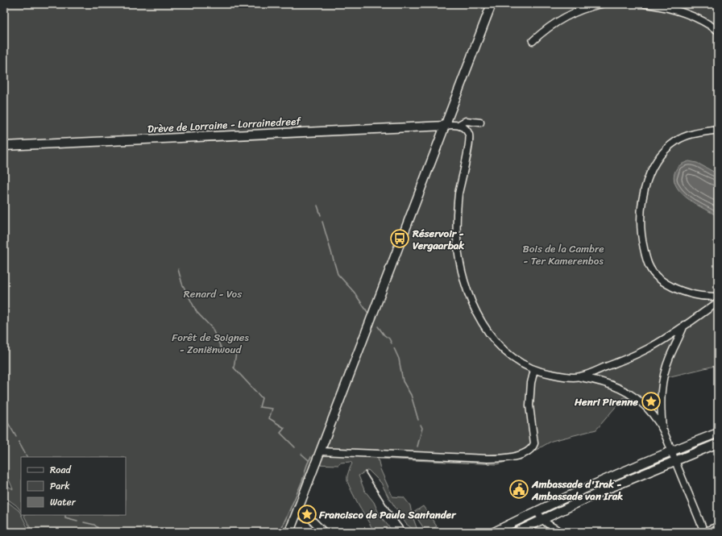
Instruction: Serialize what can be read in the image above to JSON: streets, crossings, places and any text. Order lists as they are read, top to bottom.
{
  "streets": {
    "main road": ["Drève de Lorraine - Lorrainedreef"]
  },
  "parks": ["Bois de la Cambre - Ter Kamerenbos", "Renard - Vos", "Forêt de Soignes - Zoniënwoud"],
  "places": {
    "bus stop": ["Réservoir - Vergaarbak"],
    "place": ["Henri Pirenne", "Francisco de Paula Santander"],
    "public building": ["Ambassade d'Irak - Ambassade van Irak"]
  },
  "legend": ["Road", "Park", "Water"]
}
